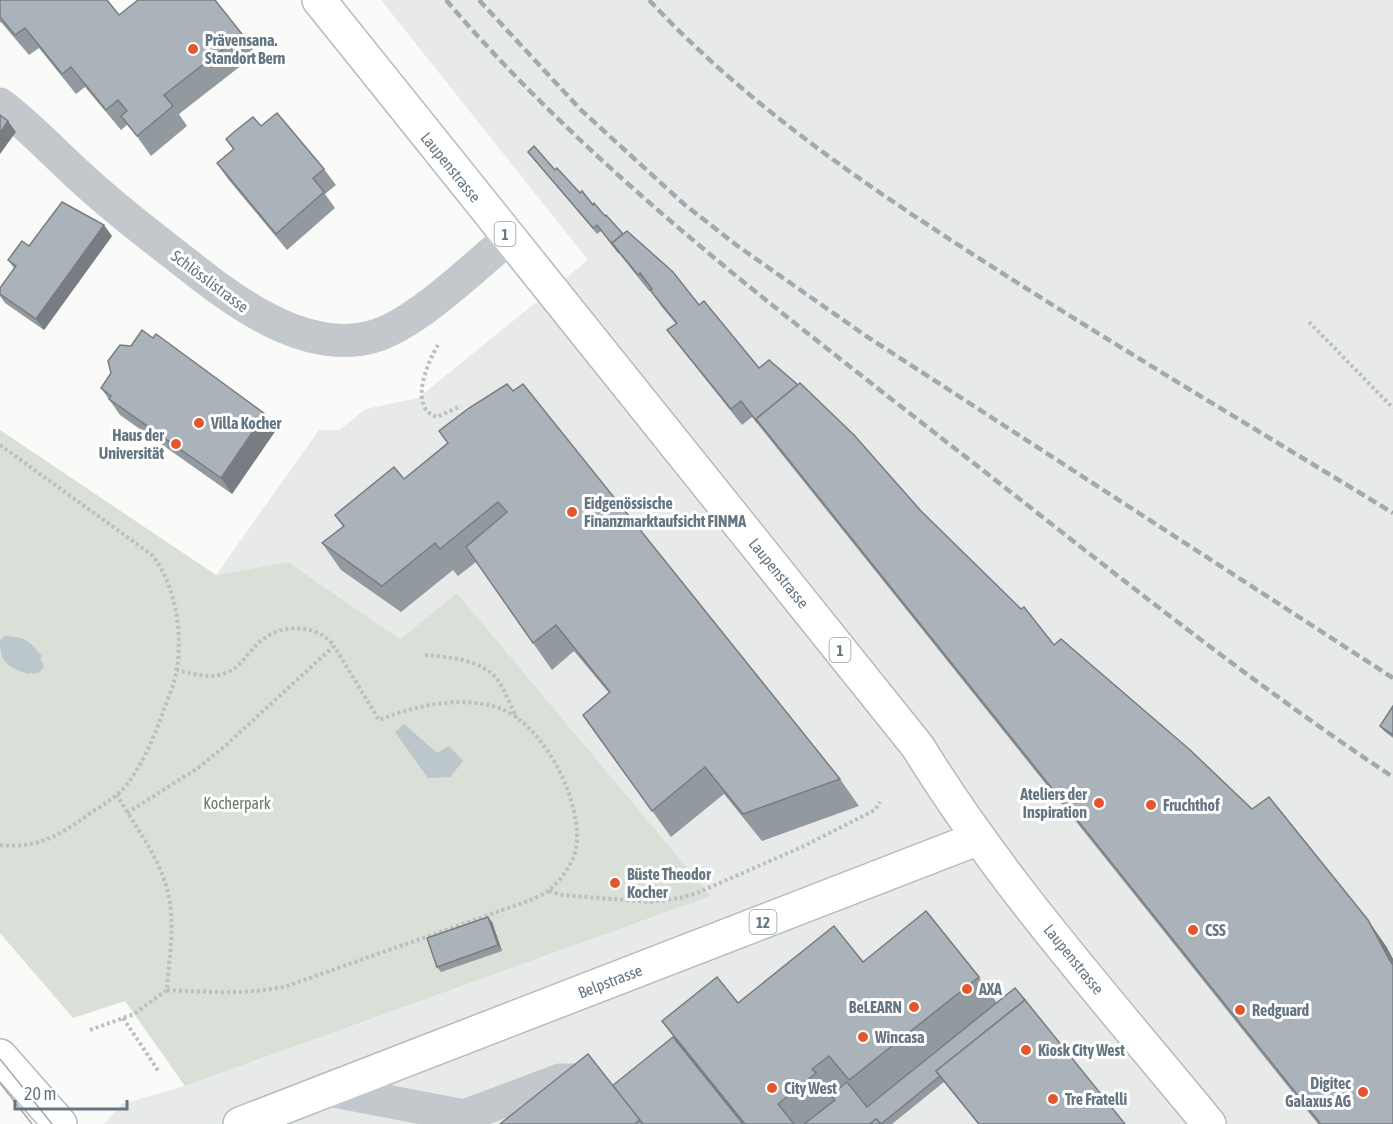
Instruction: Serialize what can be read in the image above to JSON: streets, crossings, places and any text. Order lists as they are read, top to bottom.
{
  "streets": {
    "main road": [
      "Laupenstrasse",
      "1",
      "12",
      "Belpstrasse"
    ],
    "street": ["Schlösslistrasse"]
  },
  "crossings": [
    ["Laupenstrasse", "Schlösslistrasse"],
    ["Laupenstrasse", "Belpstrasse"]
  ],
  "parks": ["Kocherpark"],
  "places": [
    "Prävensana. Standort Bern",
    "Villa Kocher",
    "Haus der Universität",
    "Eidgenössische Finanzmarktaufsicht FINMA",
    "Ateliers der Inspiration",
    "Fruchthof",
    "Büste Theodor Kocher",
    "CSS",
    "AXA",
    "BeLEARN",
    "Redguard",
    "Wincasa",
    "Kiosk City West",
    "City West",
    "Digitec Galaxus AG",
    "Tre Fratelli"
  ],
  "scale_bar": "20 m"
}
